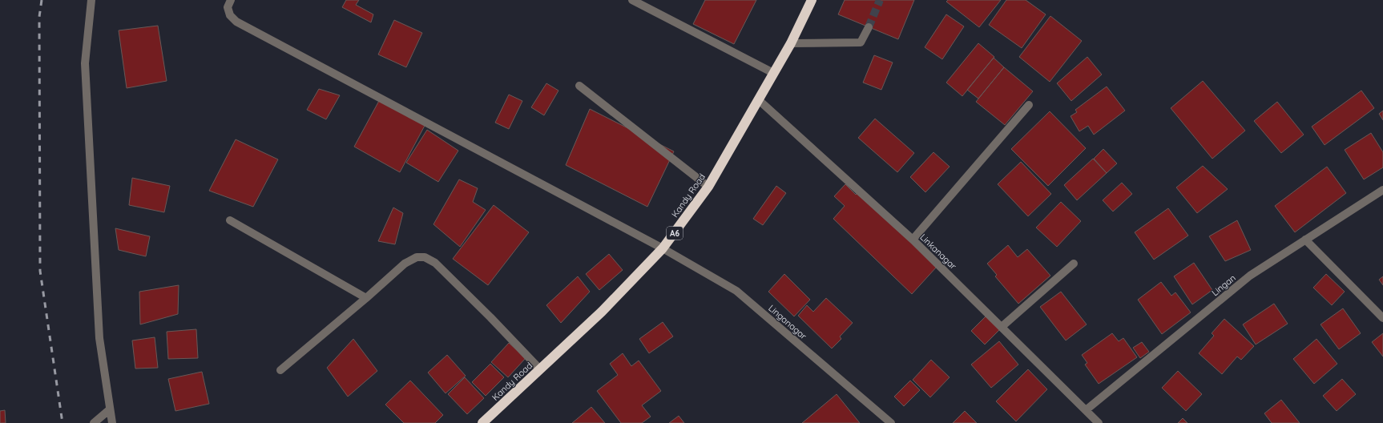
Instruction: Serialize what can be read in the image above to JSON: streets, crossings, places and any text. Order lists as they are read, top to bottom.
{
  "streets": {
    "highway": ["Kandy Road", "A6"],
    "street": ["Linkanagar", "Lingan", "Linganagar"]
  },
  "crossings": [
    ["Kandy Road", "Linkanagar"],
    ["Kandy Road", "Linganagar"],
    ["Linkanagar", "Lingan"]
  ]
}
